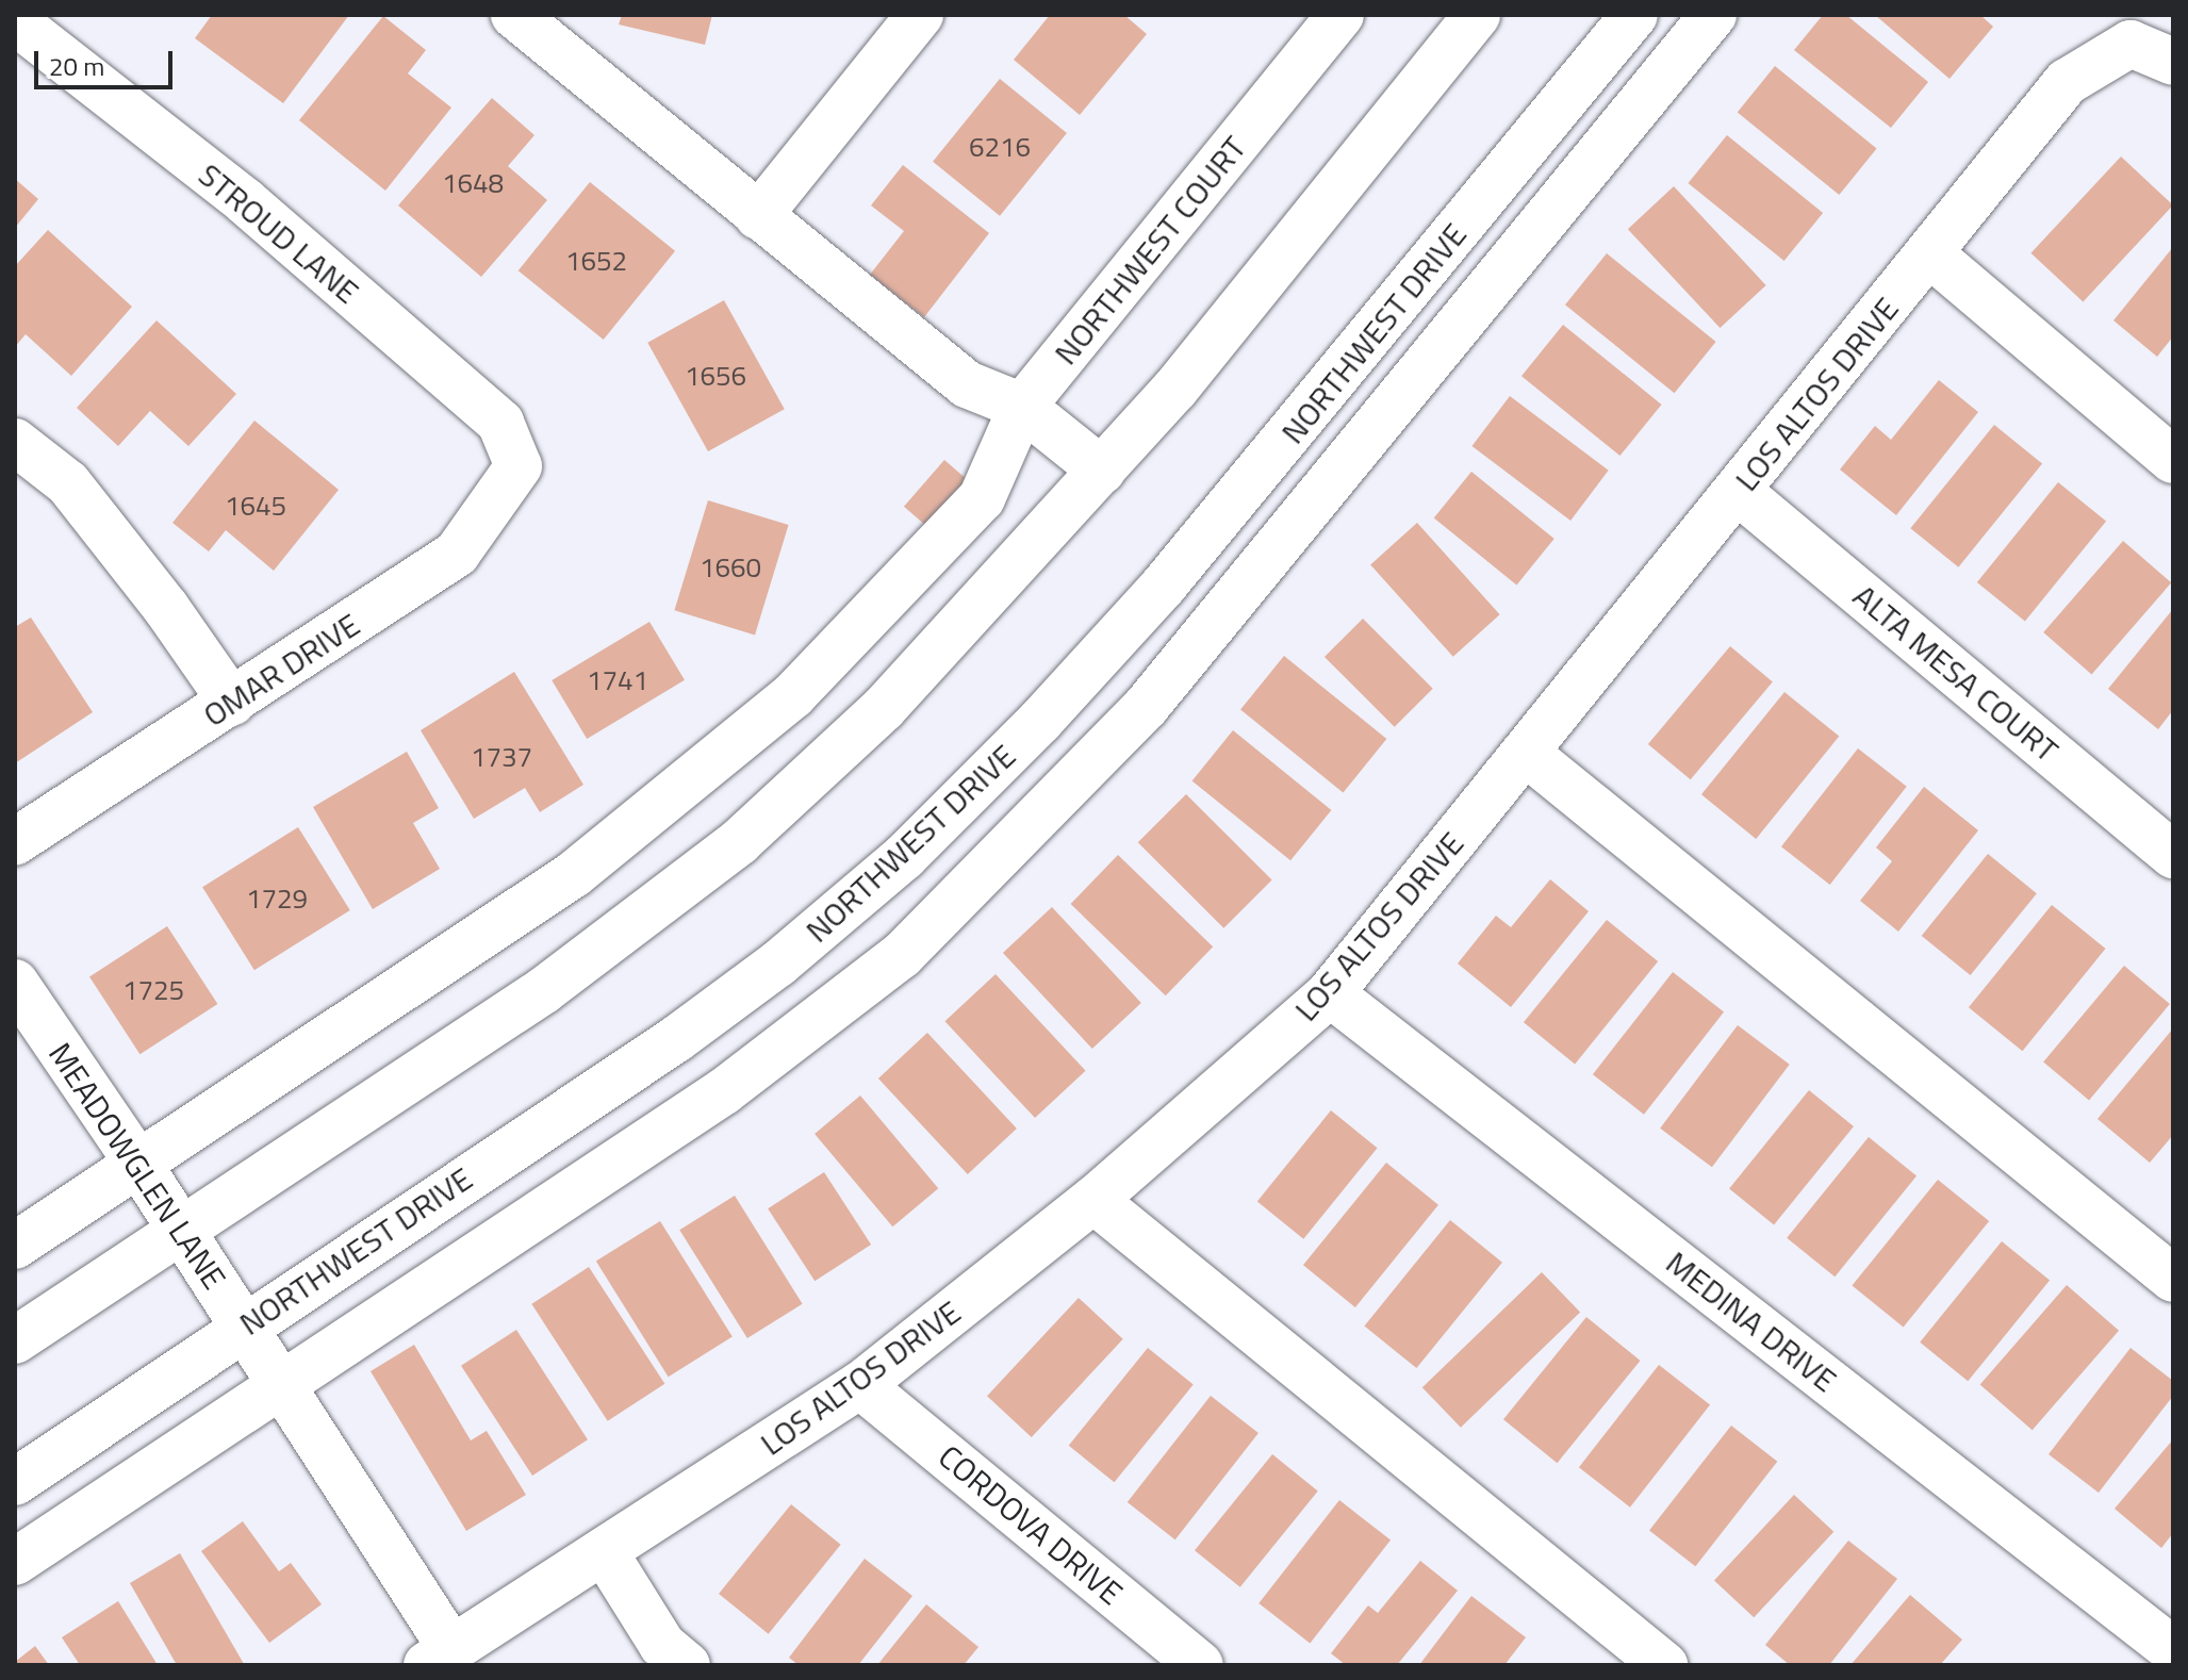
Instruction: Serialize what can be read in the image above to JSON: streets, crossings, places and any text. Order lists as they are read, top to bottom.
{
  "streets": {
    "street": [
      "STROUD LANE",
      "NORTHWEST COURT",
      "NORTHWEST DRIVE",
      "LOS ALTOS DRIVE",
      "OMAR DRIVE",
      "ALTA MESA COURT",
      "MEADOWGLEN LANE",
      "MEDINA DRIVE",
      "CORDOVA DRIVE"
    ]
  },
  "crossings": [
    ["STROUD LANE", "OMAR DRIVE"],
    ["NORTHWEST COURT", "MEADOWGLEN LANE"],
    ["NORTHWEST DRIVE", "MEADOWGLEN LANE"],
    ["LOS ALTOS DRIVE", "ALTA MESA COURT"],
    ["LOS ALTOS DRIVE", "MEADOWGLEN LANE"],
    ["LOS ALTOS DRIVE", "MEDINA DRIVE"],
    ["LOS ALTOS DRIVE", "CORDOVA DRIVE"]
  ],
  "house_numbers": [
    "6216",
    "1648",
    "1652",
    "1656",
    "1645",
    "1660",
    "1741",
    "1737",
    "1729",
    "1725"
  ],
  "scale_bar": "20 m"
}
